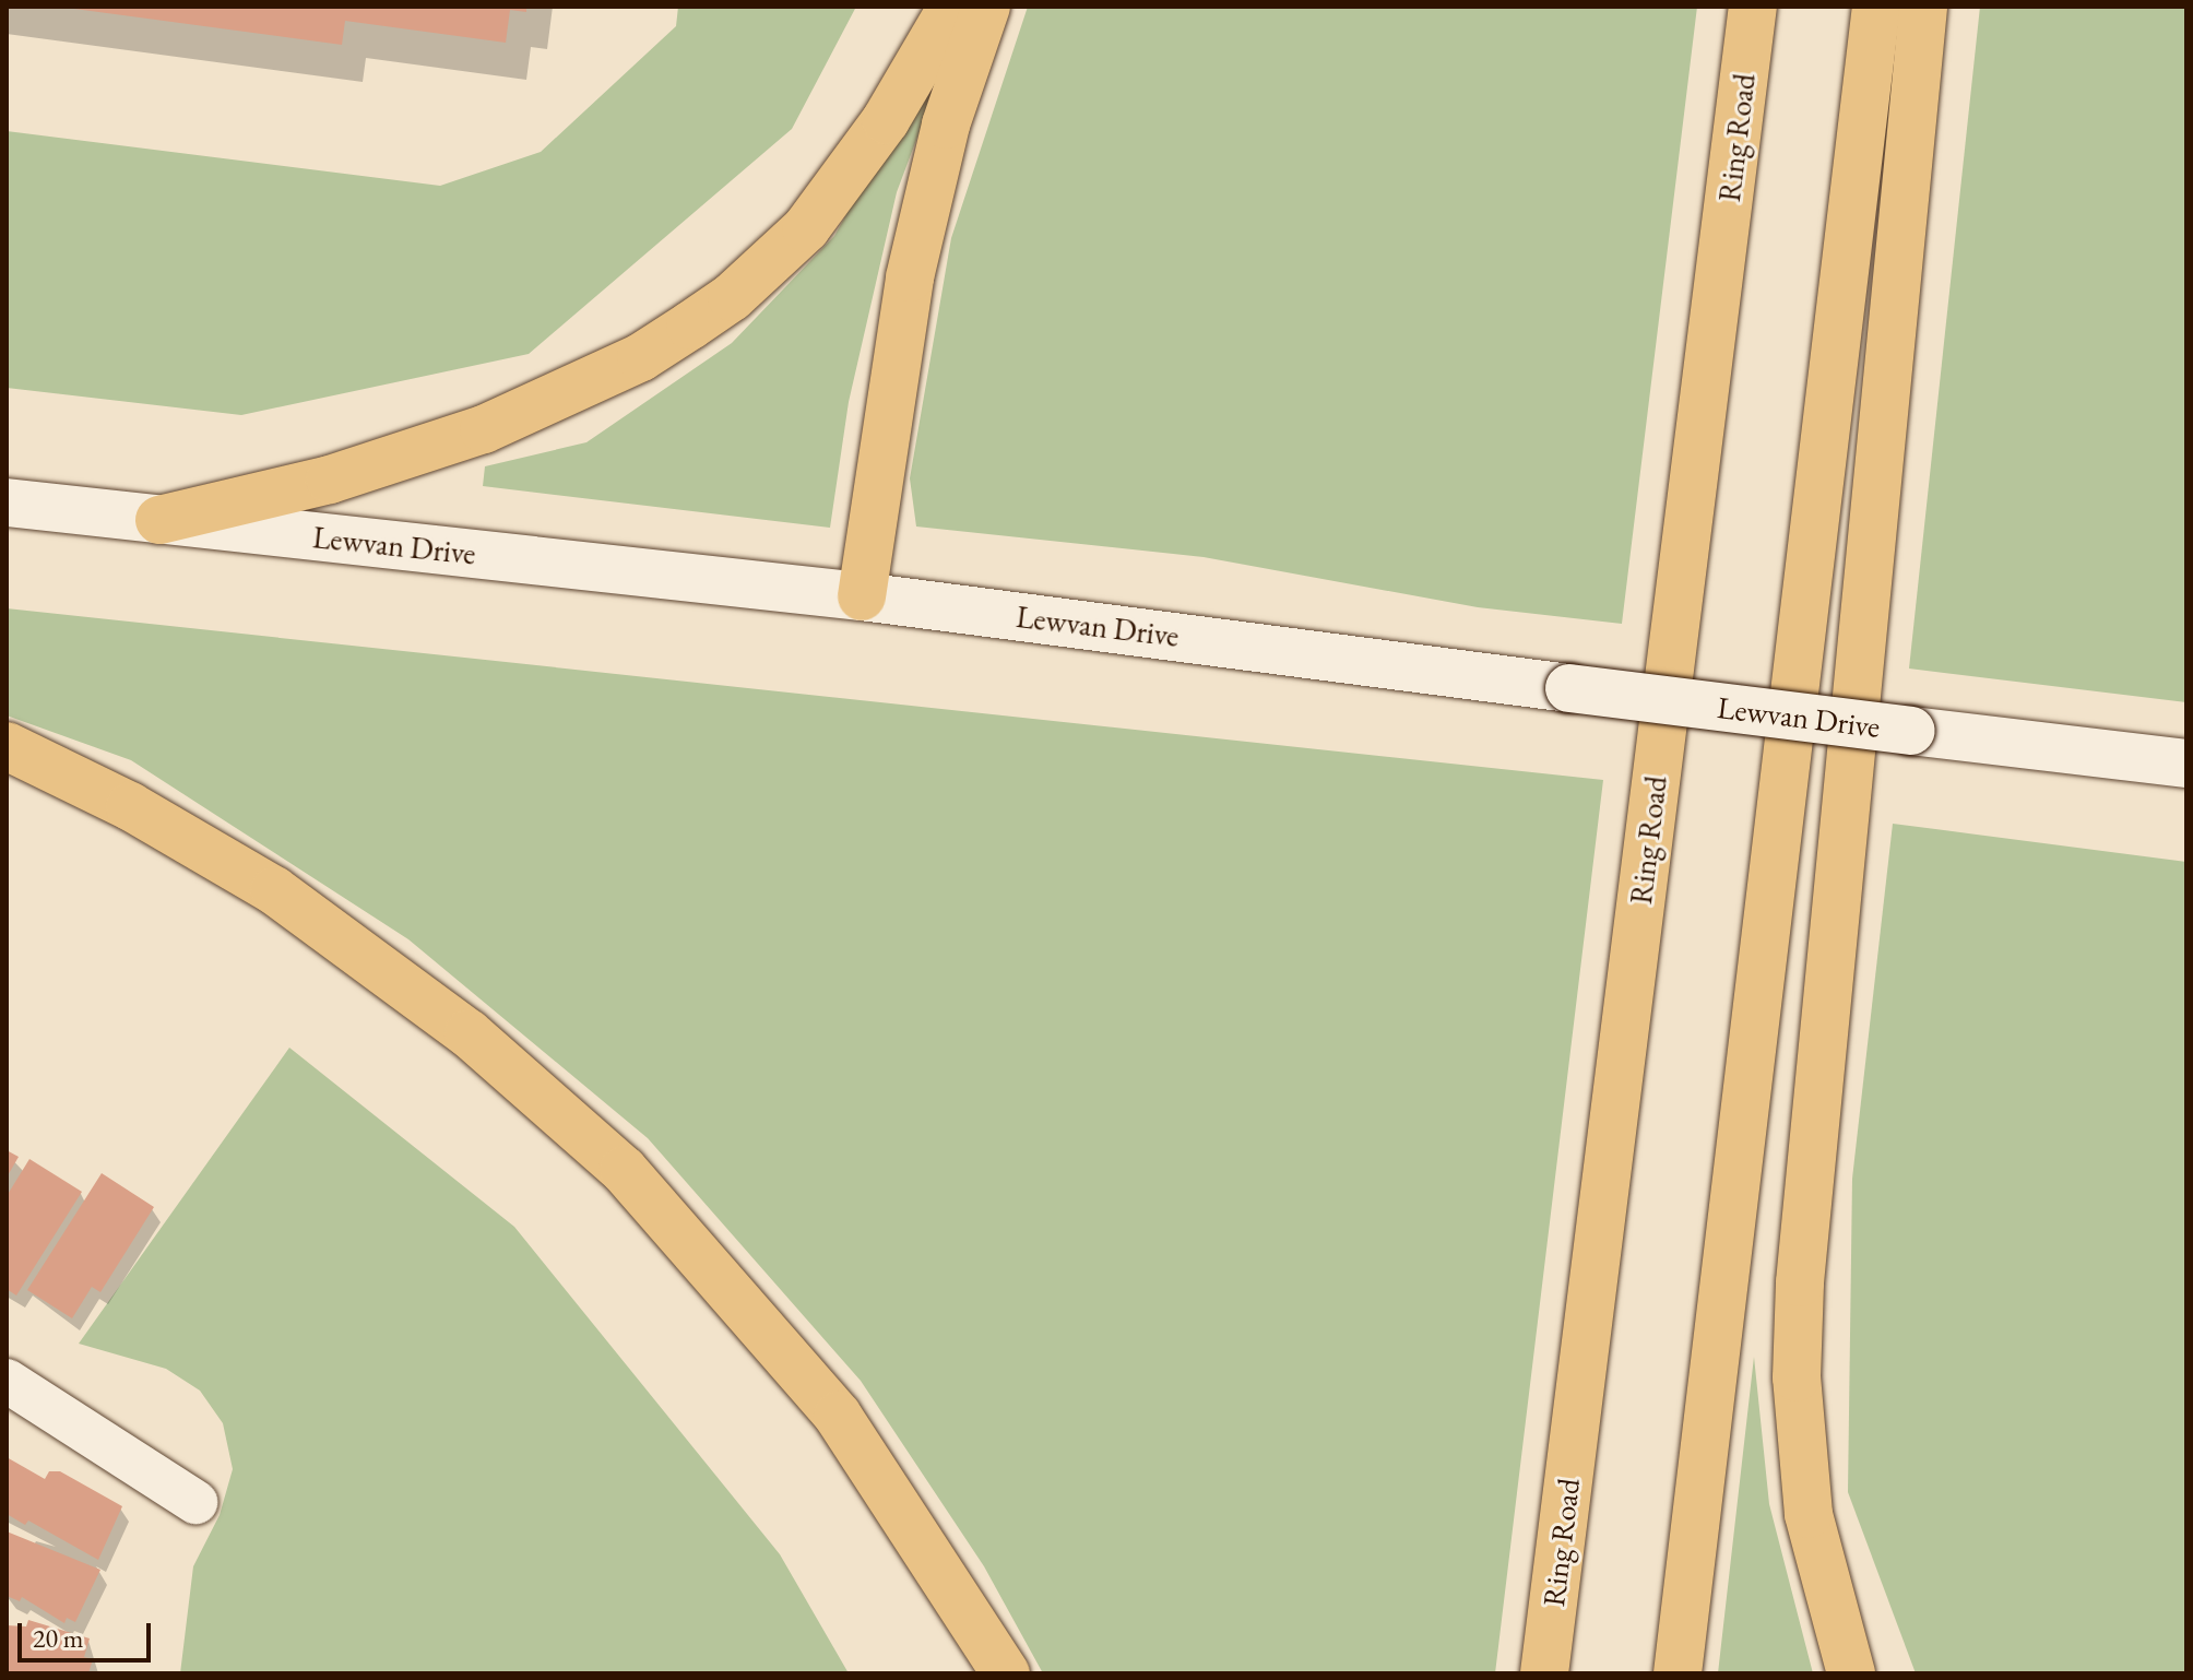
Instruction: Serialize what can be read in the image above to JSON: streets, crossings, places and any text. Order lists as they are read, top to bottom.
{
  "streets": {
    "highway": ["Ring Road"],
    "main road": ["Lewvan Drive"]
  },
  "scale_bar": "20 m"
}
